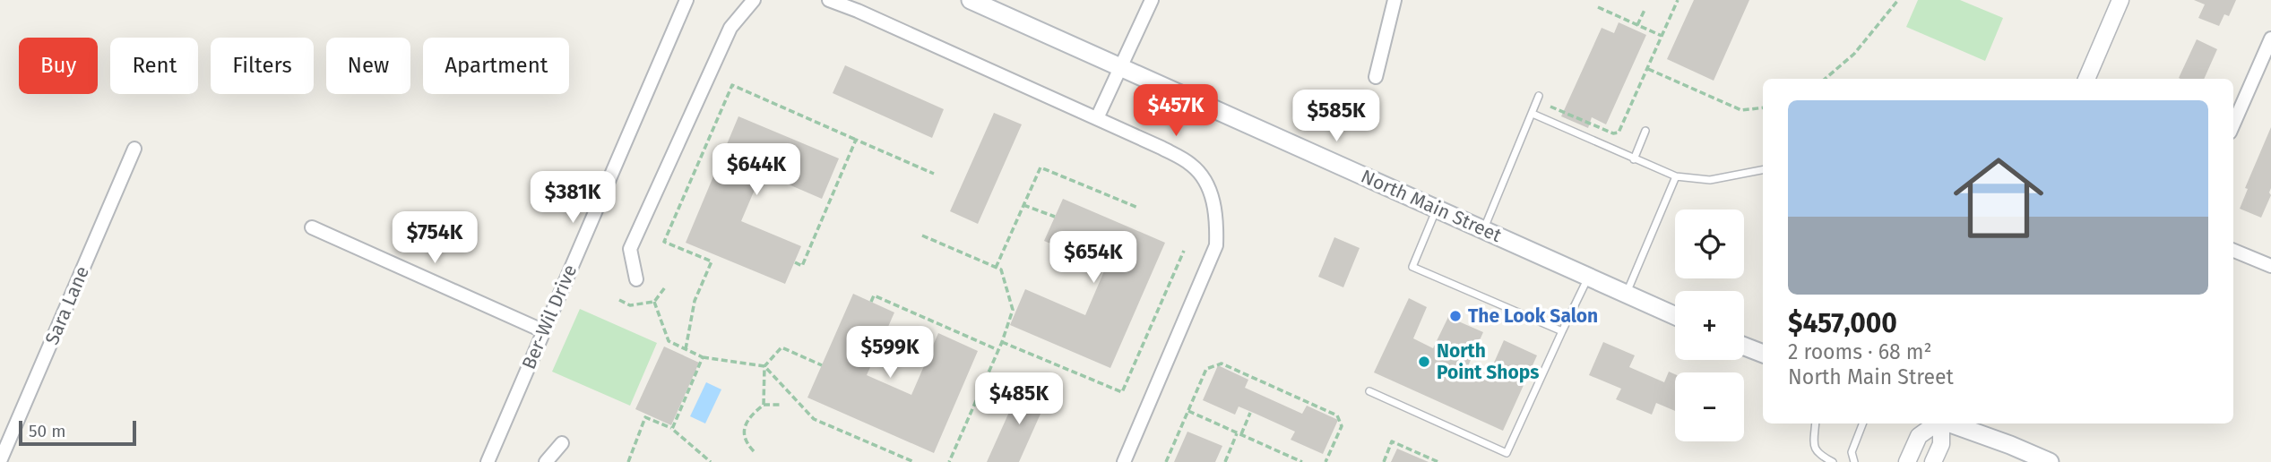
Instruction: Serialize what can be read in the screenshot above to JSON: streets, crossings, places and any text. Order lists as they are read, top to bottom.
{
  "streets": {
    "main road": ["North Main Street"],
    "street": ["Sara Lane", "Ber-Wil Drive"]
  },
  "places": ["The Look Salon", "North Point Shops"],
  "scale_bar": "50 m",
  "page": {
    "chip": [
      "Buy",
      "Rent",
      "Filters",
      "New",
      "Apartment"
    ],
    "list": [
      {
        "name": "$457,000",
        "note": "2 rooms · 68 m² · North Main Street"
      }
    ],
    "price": [
      "$457K",
      "$585K",
      "$644K",
      "$381K",
      "$754K",
      "$654K",
      "$599K",
      "$485K"
    ],
    "map_buttons": ["+", "−"],
    "scale": "50 m"
  }
}
